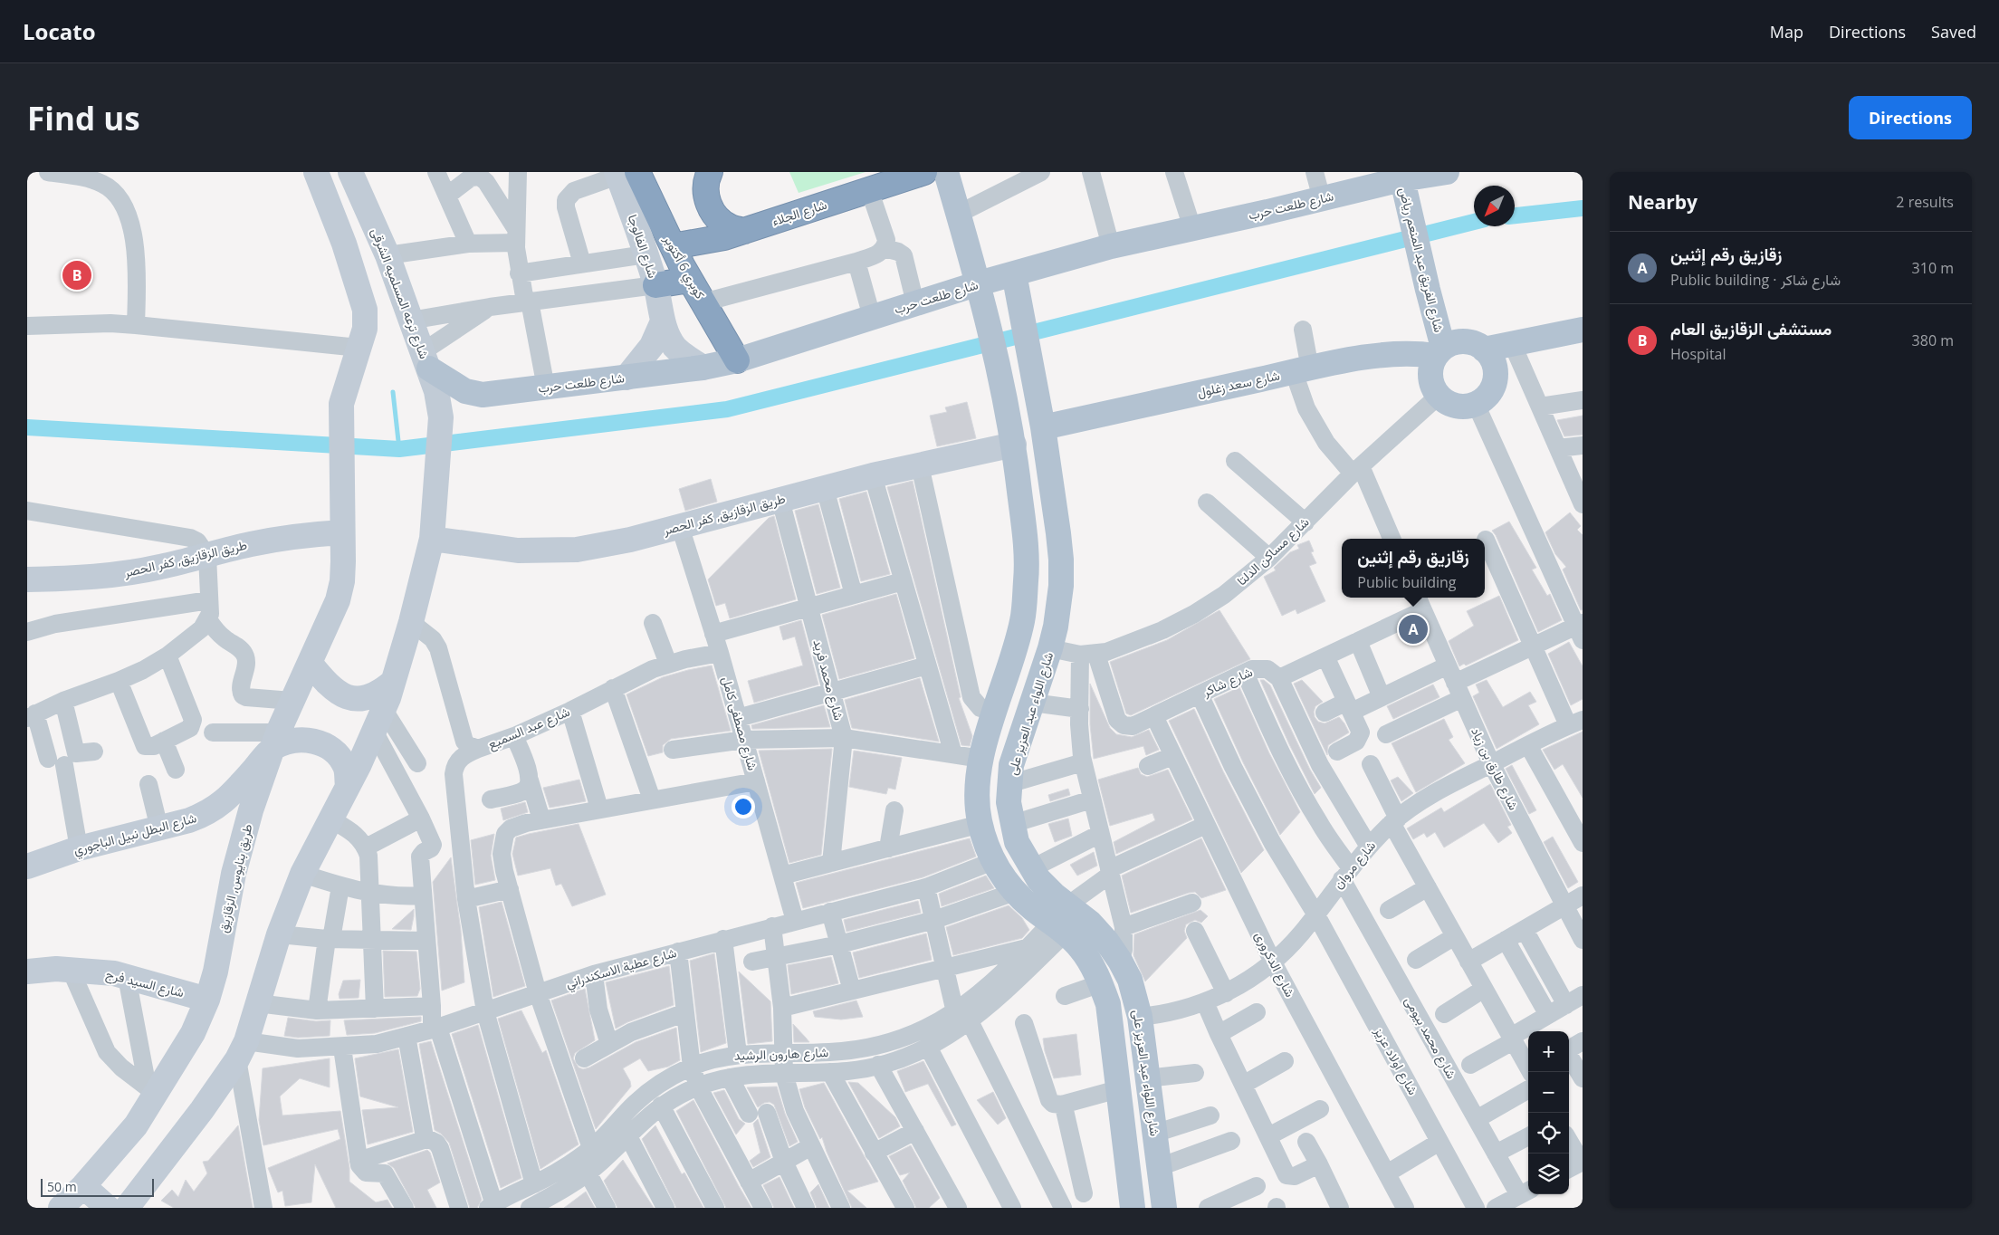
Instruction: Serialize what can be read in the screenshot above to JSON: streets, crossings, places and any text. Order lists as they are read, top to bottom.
{
  "streets": {
    "highway": ["شارع الجلاء", "كوبري 6 أكتوبر"],
    "main road": [
      "شارع طلعت حرب",
      "شارع الفالوجا",
      "شارع الفريق عبد المنعم رياض",
      "شارع ترعه المسلميه الشرقى",
      "شارع سعد زغلول",
      "طريق الزقازيق, كفر الحصر",
      "شارع اللواء عبد العزيز على",
      "شارع البطل نبيل الباجوري",
      "طريق بنايوس, الزقازيق",
      "شارع السيد فرج"
    ],
    "street": [
      "شارع مساكن الدلتا",
      "شارع محمد فريد",
      "شارع شاكر",
      "شارع مصطفى كامل",
      "شارع عبد السميع",
      "شارع طارق بن زياد",
      "شارع مروان",
      "شارع الدكرورى",
      "شارع عطية الاسكندراني",
      "شارع محمد بيومى",
      "شارع هارون الرشيد",
      "شارع اولاد عزيز"
    ]
  },
  "crossings": [
    ["شارع طلعت حرب", "شارع الفالوجا"],
    ["شارع طلعت حرب", "شارع الفريق عبد المنعم رياض"],
    ["شارع طلعت حرب", "كوبري 6 أكتوبر"],
    ["شارع طلعت حرب", "شارع ترعه المسلميه الشرقى"],
    ["شارع طلعت حرب", "شارع اللواء عبد العزيز على"],
    ["شارع الجلاء", "كوبري 6 أكتوبر"],
    ["شارع الفالوجا", "كوبري 6 أكتوبر"],
    ["شارع الفريق عبد المنعم رياض", "شارع سعد زغلول"],
    ["شارع الفريق عبد المنعم رياض", "شارع مساكن الدلتا"],
    ["شارع ترعه المسلميه الشرقى", "طريق الزقازيق, كفر الحصر"],
    ["شارع سعد زغلول", "شارع مساكن الدلتا"],
    ["شارع سعد زغلول", "شارع اللواء عبد العزيز على"],
    ["طريق الزقازيق, كفر الحصر", "شارع محمد فريد"],
    ["طريق الزقازيق, كفر الحصر", "شارع اللواء عبد العزيز على"],
    ["طريق الزقازيق, كفر الحصر", "شارع مصطفى كامل"],
    ["طريق الزقازيق, كفر الحصر", "طريق بنايوس, الزقازيق"],
    ["شارع مساكن الدلتا", "شارع شاكر"],
    ["شارع شاكر", "شارع الدكرورى"],
    ["شارع شاكر", "شارع محمد بيومى"],
    ["شارع شاكر", "شارع اولاد عزيز"],
    ["شارع اللواء عبد العزيز على", "شارع مروان"],
    ["شارع اللواء عبد العزيز على", "شارع عطية الاسكندراني"],
    ["شارع اللواء عبد العزيز على", "شارع هارون الرشيد"],
    ["شارع مصطفى كامل", "شارع عبد السميع"],
    ["شارع مصطفى كامل", "شارع عطية الاسكندراني"],
    ["شارع طارق بن زياد", "شارع مروان"],
    ["شارع البطل نبيل الباجوري", "طريق بنايوس, الزقازيق"],
    ["شارع مروان", "شارع الدكرورى"],
    ["شارع مروان", "شارع محمد بيومى"],
    ["شارع مروان", "شارع اولاد عزيز"],
    ["طريق بنايوس, الزقازيق", "شارع السيد فرج"]
  ],
  "scale_bar": "50 m",
  "north": "bottom left",
  "page": {
    "header": "Locato",
    "nav": ["Map", "Directions", "Saved"],
    "buttons": "Directions",
    "title": "Find us",
    "heading": ["Nearby", "2 results"],
    "list": [
      {
        "mark": "A",
        "name": "زقازيق رقم إثنين",
        "note": "Public building · شارع شاكر",
        "value": "310 m"
      },
      {
        "mark": "B",
        "name": "مستشفى الزقازيق العام",
        "note": "Hospital",
        "value": "380 m"
      }
    ],
    "pins": ["B", "A"],
    "popup": ["زقازيق رقم إثنين", "Public building"],
    "map_buttons": ["+", "−"],
    "scale": "50 m"
  }
}
